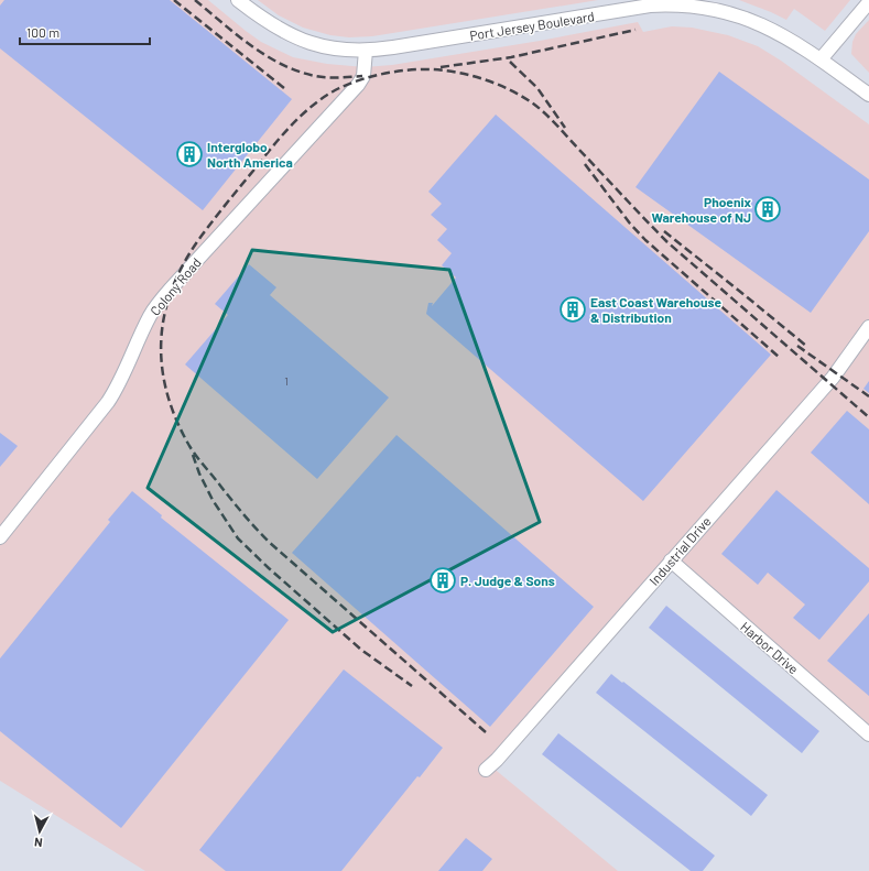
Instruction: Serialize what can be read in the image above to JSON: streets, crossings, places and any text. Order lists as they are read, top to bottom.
{
  "streets": {
    "street": [
      "Port Jersey Boulevard",
      "Colony Road",
      "Industrial Drive",
      "Harbor Drive"
    ]
  },
  "crossings": [
    ["Port Jersey Boulevard", "Colony Road"],
    ["Industrial Drive", "Harbor Drive"]
  ],
  "places": {
    "building": [
      "Interglobo North America",
      "Phoenix Warehouse of NJ",
      "East Coast Warehouse & Distribution",
      "P. Judge & Sons"
    ]
  },
  "house_numbers": ["1"],
  "scale_bar": "100 m",
  "north": "bottom"
}
